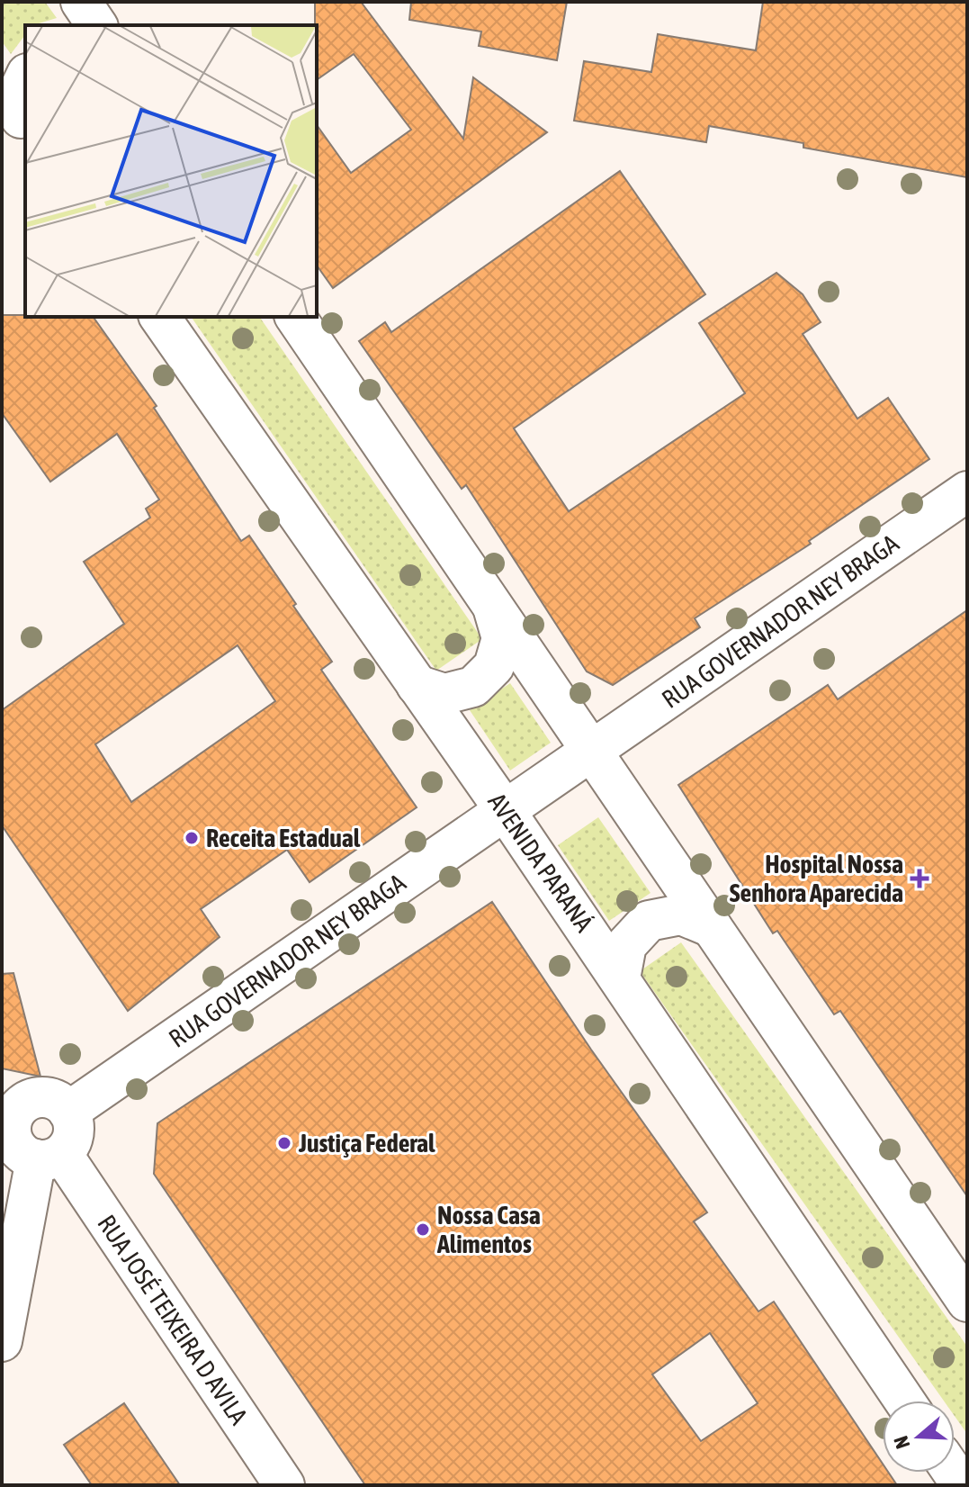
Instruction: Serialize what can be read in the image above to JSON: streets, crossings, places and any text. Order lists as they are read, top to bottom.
{
  "streets": {
    "street": ["RUA GOVERNADOR NEY BRAGA", "AVENIDA PARANÁ", "RUA JOSÉ TEIXEIRA D AVILA"]
  },
  "crossings": [
    ["RUA GOVERNADOR NEY BRAGA", "AVENIDA PARANÁ"],
    ["RUA GOVERNADOR NEY BRAGA", "RUA JOSÉ TEIXEIRA D AVILA"]
  ],
  "places": {
    "other": ["Receita Estadual", "Justiça Federal", "Nossa Casa Alimentos"],
    "health": ["Hospital Nossa Senhora Aparecida"]
  },
  "north": "left"
}
